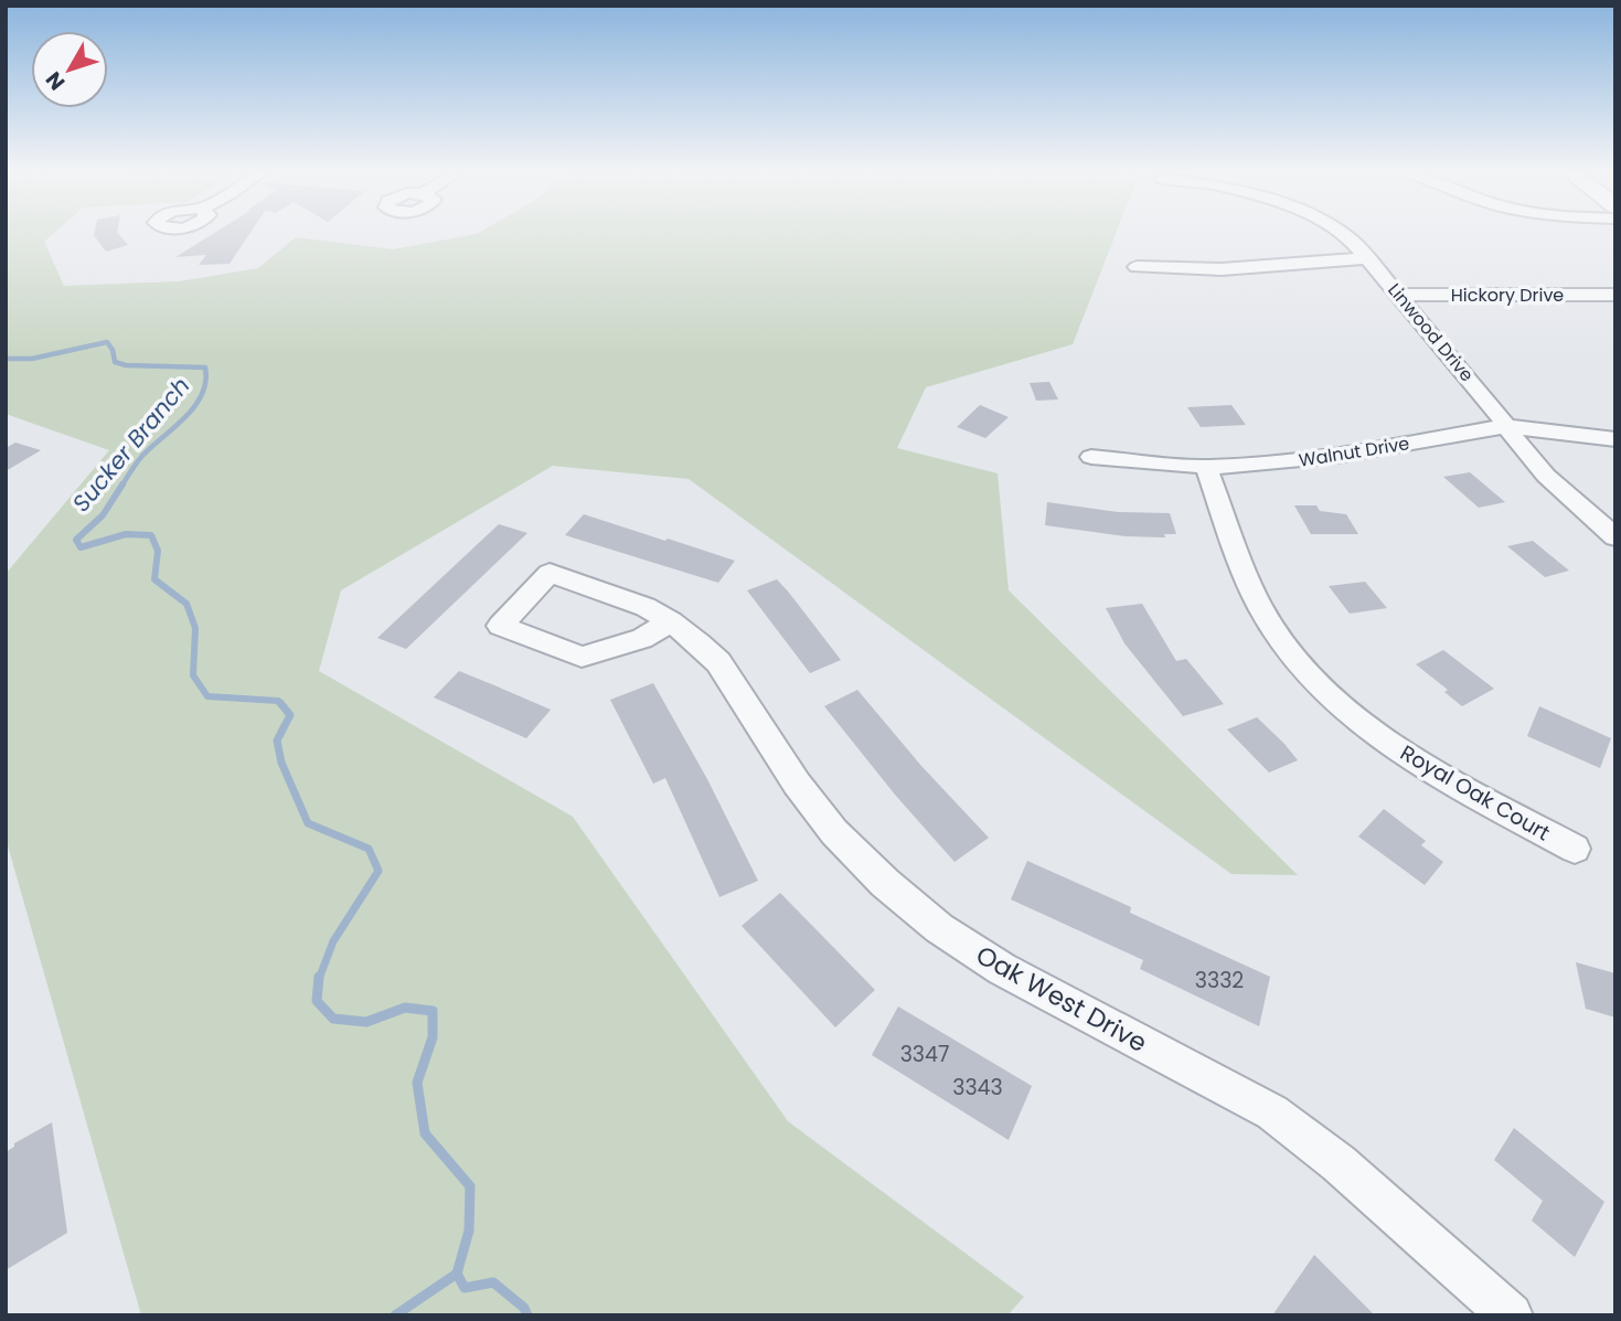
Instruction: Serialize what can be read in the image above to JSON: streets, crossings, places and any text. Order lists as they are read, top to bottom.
{
  "streets": {
    "street": [
      "Hickory Drive",
      "Linwood Drive",
      "Walnut Drive",
      "Royal Oak Court",
      "Oak West Drive"
    ]
  },
  "crossings": [
    ["Hickory Drive", "Linwood Drive"],
    ["Linwood Drive", "Walnut Drive"],
    ["Walnut Drive", "Royal Oak Court"]
  ],
  "water": ["Sucker Branch"],
  "house_numbers": ["3332", "3347", "3343"],
  "north": "bottom left"
}
